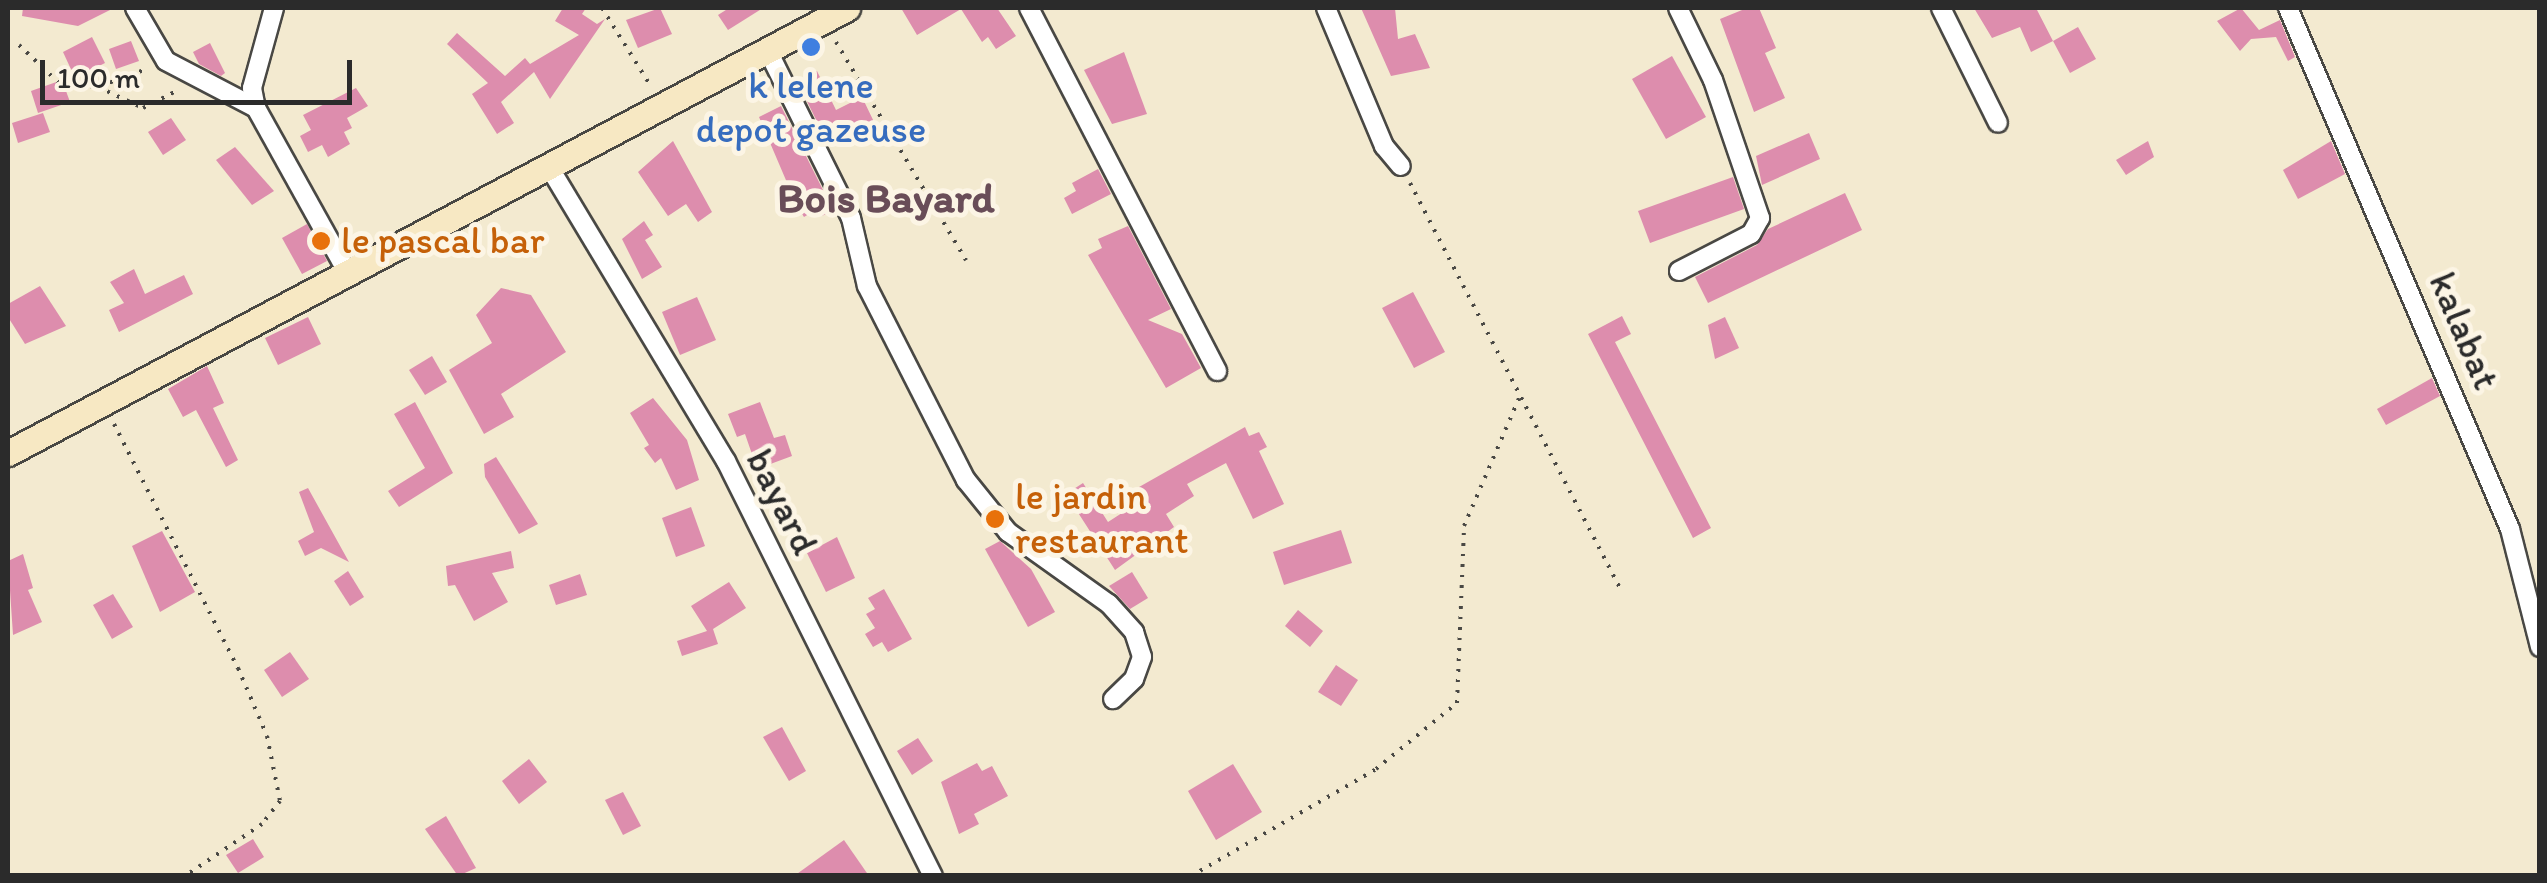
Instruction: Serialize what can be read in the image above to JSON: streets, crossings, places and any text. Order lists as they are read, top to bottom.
{
  "streets": {
    "street": ["kalabat", "bayard"]
  },
  "districts": ["Bois Bayard"],
  "places": ["k lelene depot gazeuse", "le pascal bar", "le jardin restaurant"],
  "scale_bar": "100 m"
}
